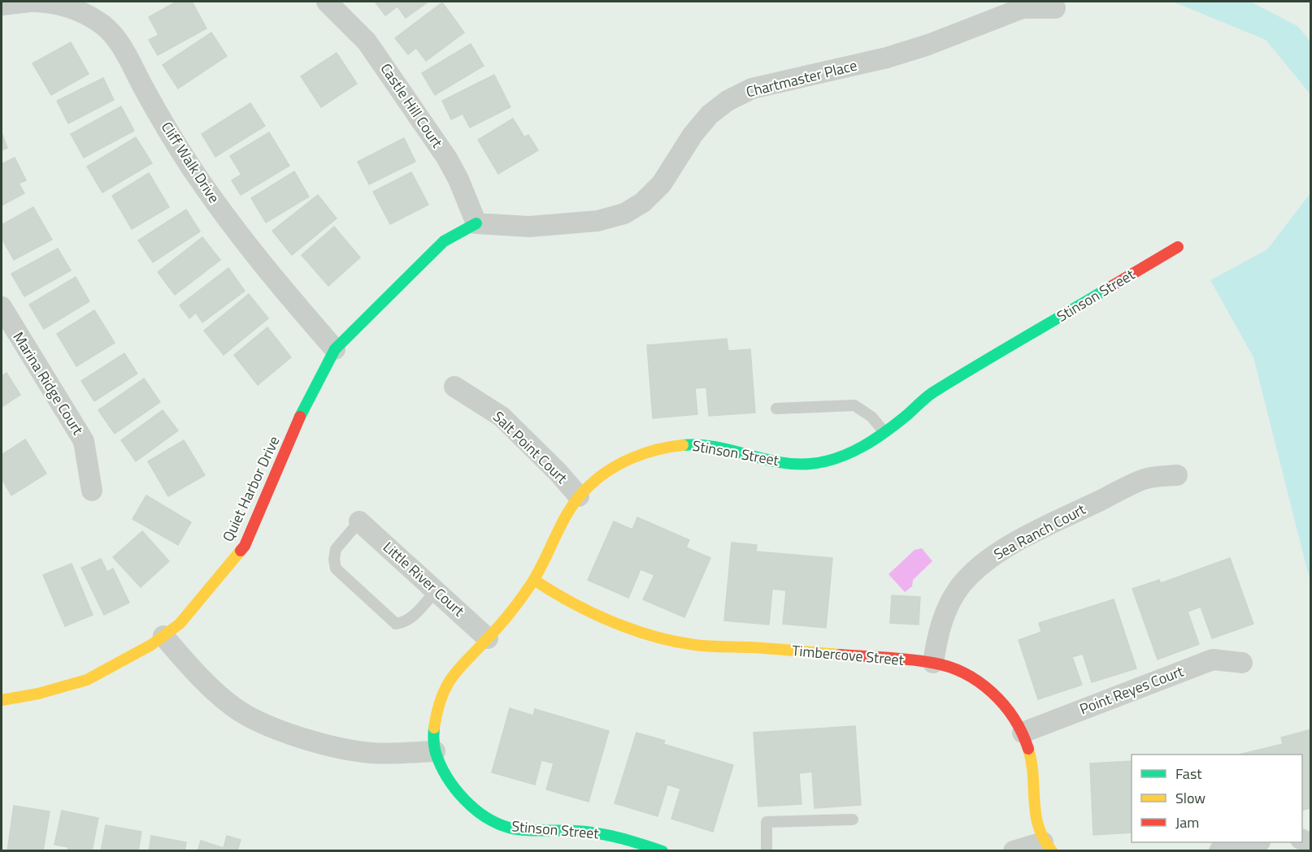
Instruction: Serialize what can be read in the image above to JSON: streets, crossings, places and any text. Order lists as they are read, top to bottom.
{
  "streets": {
    "street": [
      "Chartmaster Place",
      "Castle Hill Court",
      "Cliff Walk Drive",
      "Stinson Street",
      "Marina Ridge Court",
      "Salt Point Court",
      "Quiet Harbor Drive",
      "Sea Ranch Court",
      "Little River Court",
      "Timbercove Street",
      "Point Reyes Court"
    ]
  },
  "crossings": [
    ["Chartmaster Place", "Castle Hill Court"],
    ["Chartmaster Place", "Quiet Harbor Drive"],
    ["Castle Hill Court", "Quiet Harbor Drive"],
    ["Cliff Walk Drive", "Quiet Harbor Drive"],
    ["Stinson Street", "Salt Point Court"],
    ["Stinson Street", "Little River Court"],
    ["Stinson Street", "Timbercove Street"],
    ["Sea Ranch Court", "Timbercove Street"],
    ["Timbercove Street", "Point Reyes Court"]
  ],
  "legend": ["Fast", "Slow", "Jam"]
}
